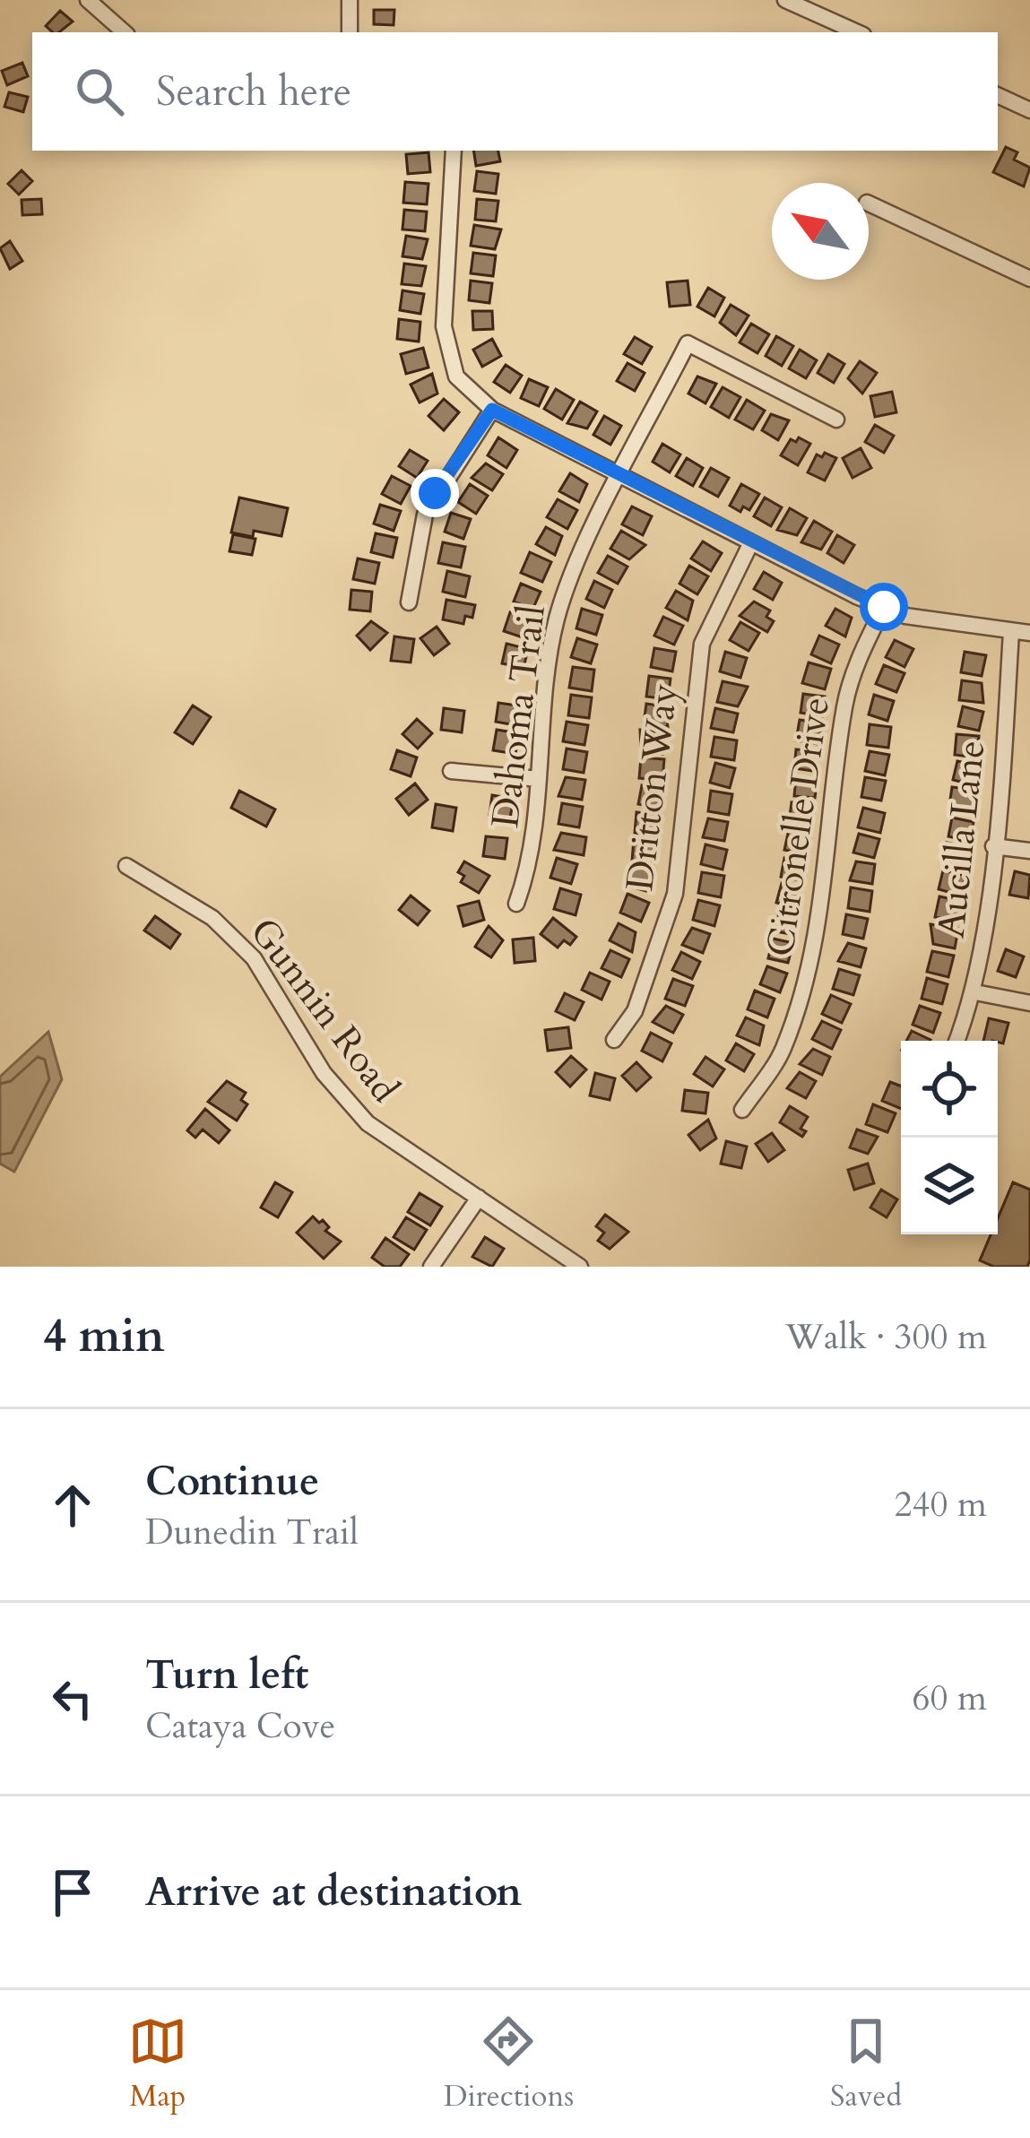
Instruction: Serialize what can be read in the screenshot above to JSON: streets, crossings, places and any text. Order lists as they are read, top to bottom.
{
  "streets": {
    "street": [
      "Dahoma Trail",
      "Dritton Way",
      "Citronelle Drive",
      "Aucilla Lane",
      "Gunnin Road"
    ]
  },
  "north": "top left",
  "page": {
    "search": "Search here",
    "heading": ["4 min", "Walk · 300 m"],
    "list": [
      ["Continue", "Dunedin Trail", "240 m"],
      ["Turn left", "Cataya Cove", "60 m"],
      "Arrive at destination"
    ],
    "nav": ["Map", "Directions", "Saved"]
  }
}
